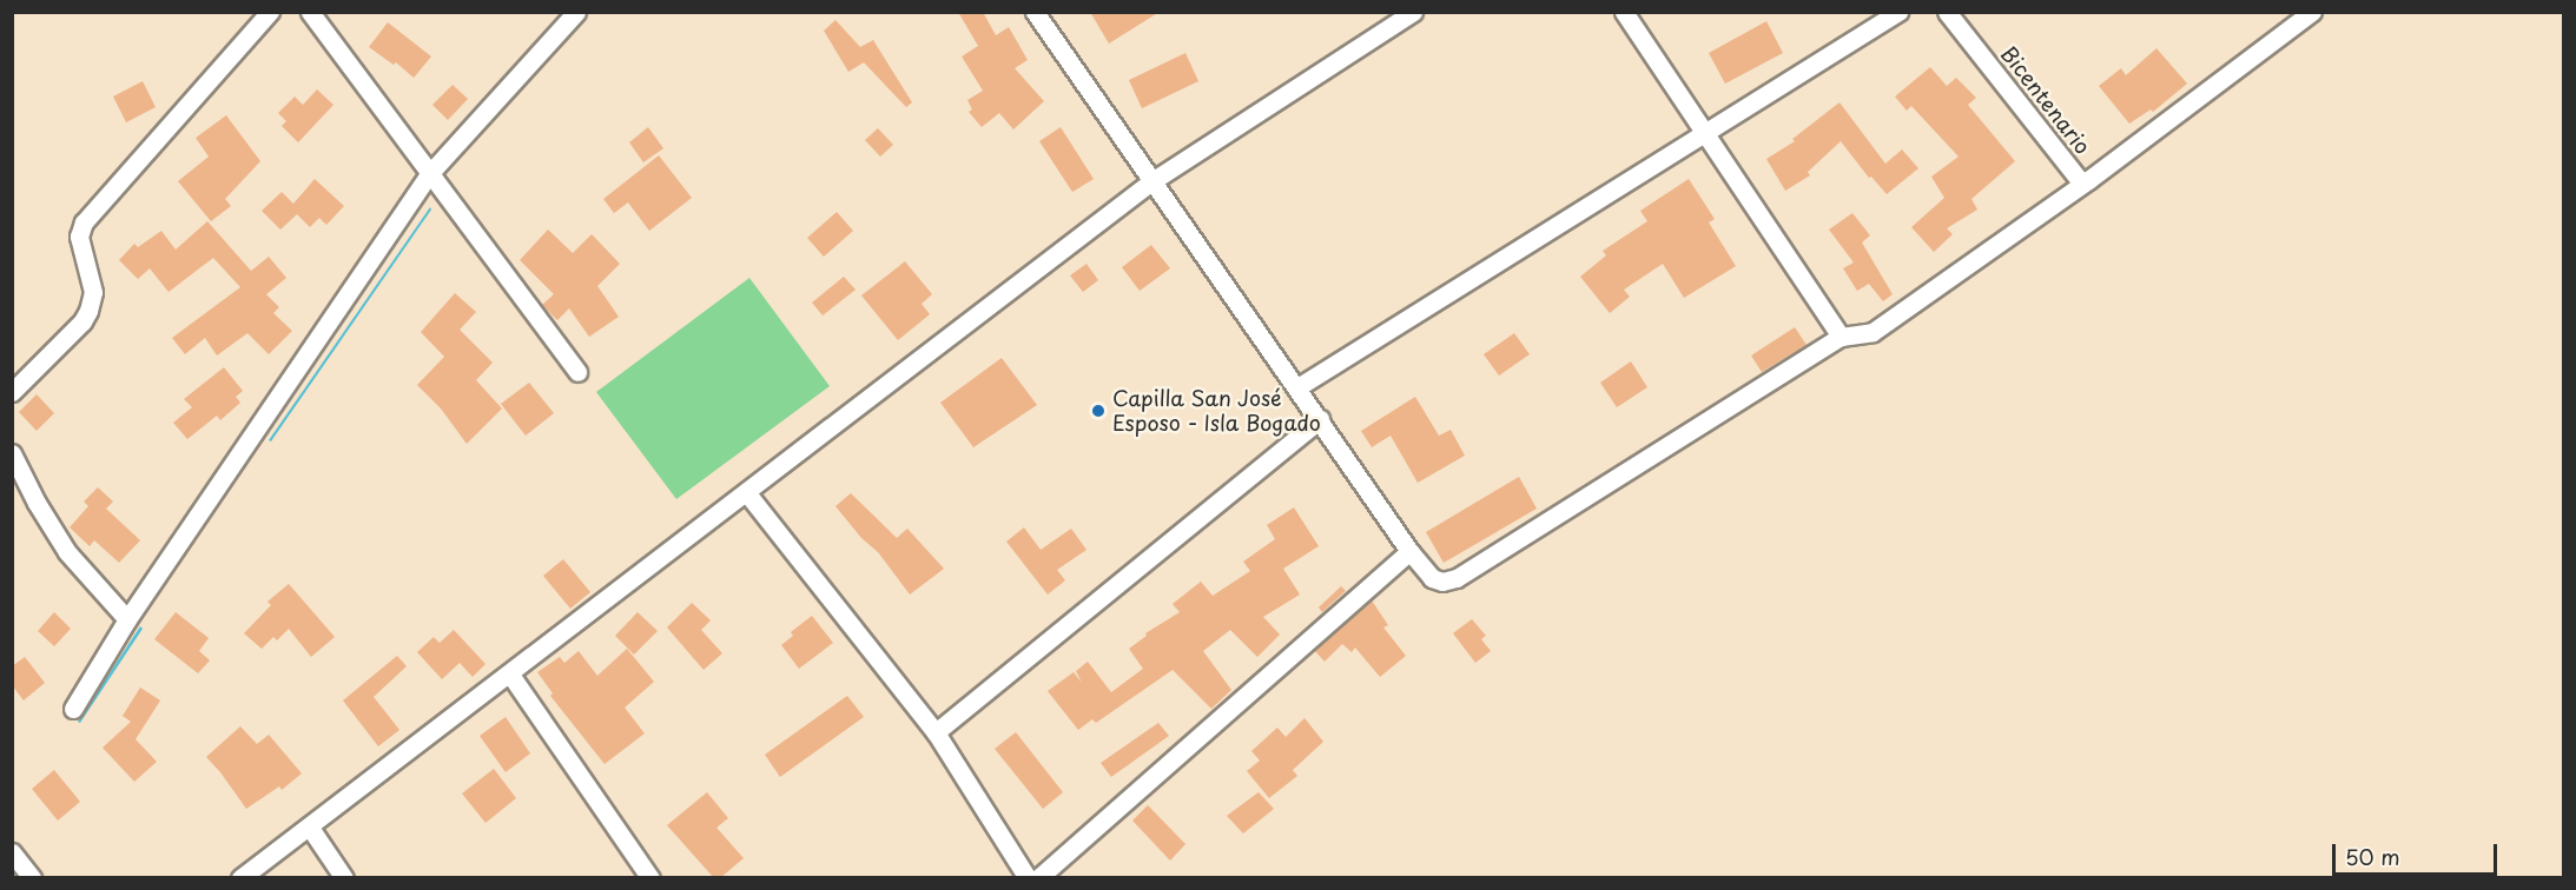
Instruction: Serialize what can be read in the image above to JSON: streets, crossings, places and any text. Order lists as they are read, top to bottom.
{
  "streets": {
    "street": ["Bicentenario"]
  },
  "places": ["Capilla San José Esposo - Isla Bogado"],
  "scale_bar": "50 m"
}
